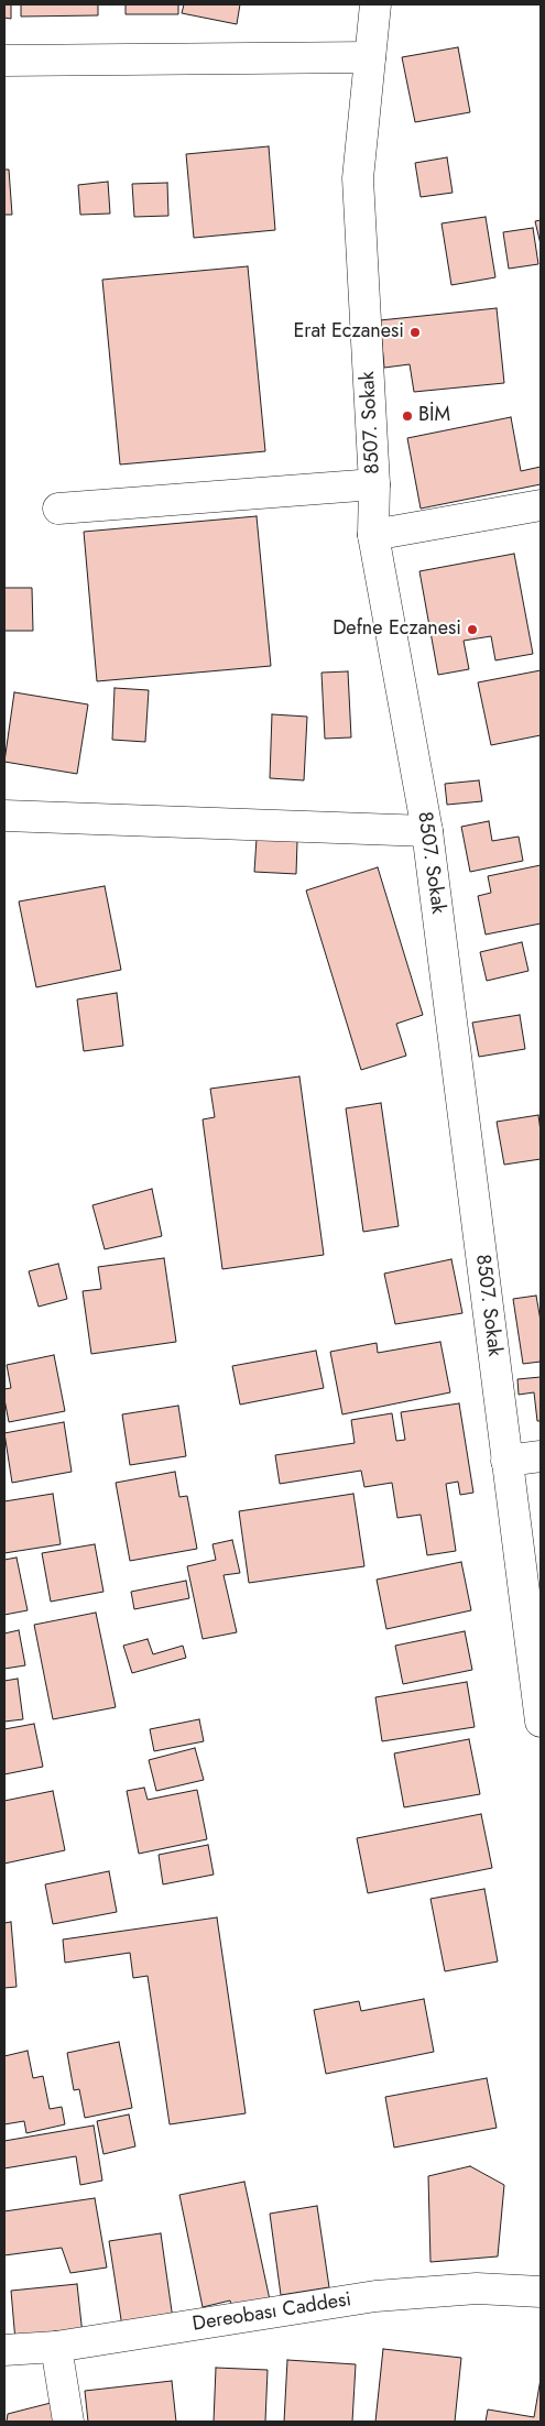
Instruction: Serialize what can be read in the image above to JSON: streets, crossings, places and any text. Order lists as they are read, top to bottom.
{
  "streets": {
    "street": ["8507. Sokak", "Dereobası Caddesi"]
  },
  "places": ["Erat Eczanesi", "BİM", "Defne Eczanesi"]
}
